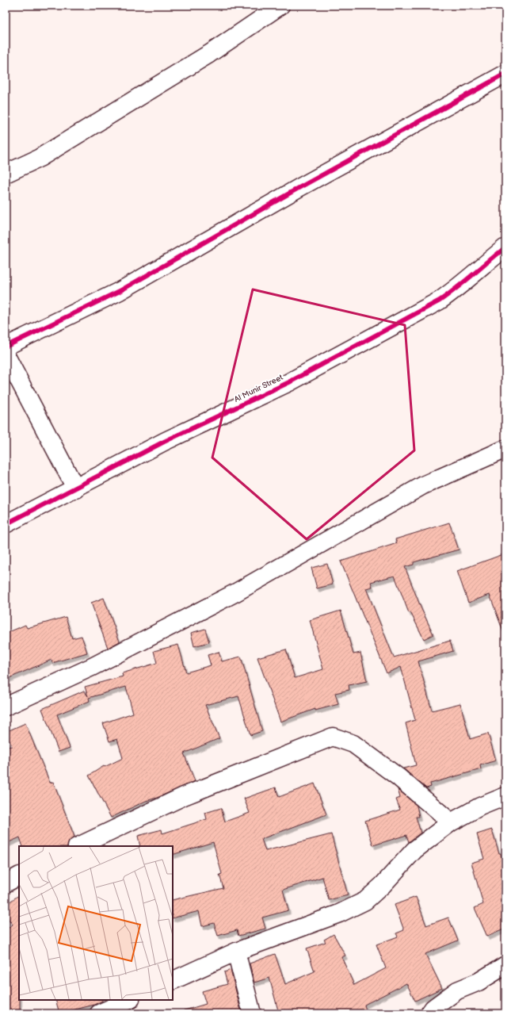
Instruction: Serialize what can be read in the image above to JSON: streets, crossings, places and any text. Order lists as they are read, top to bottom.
{
  "streets": {
    "street": ["Al Munir Street"]
  }
}
